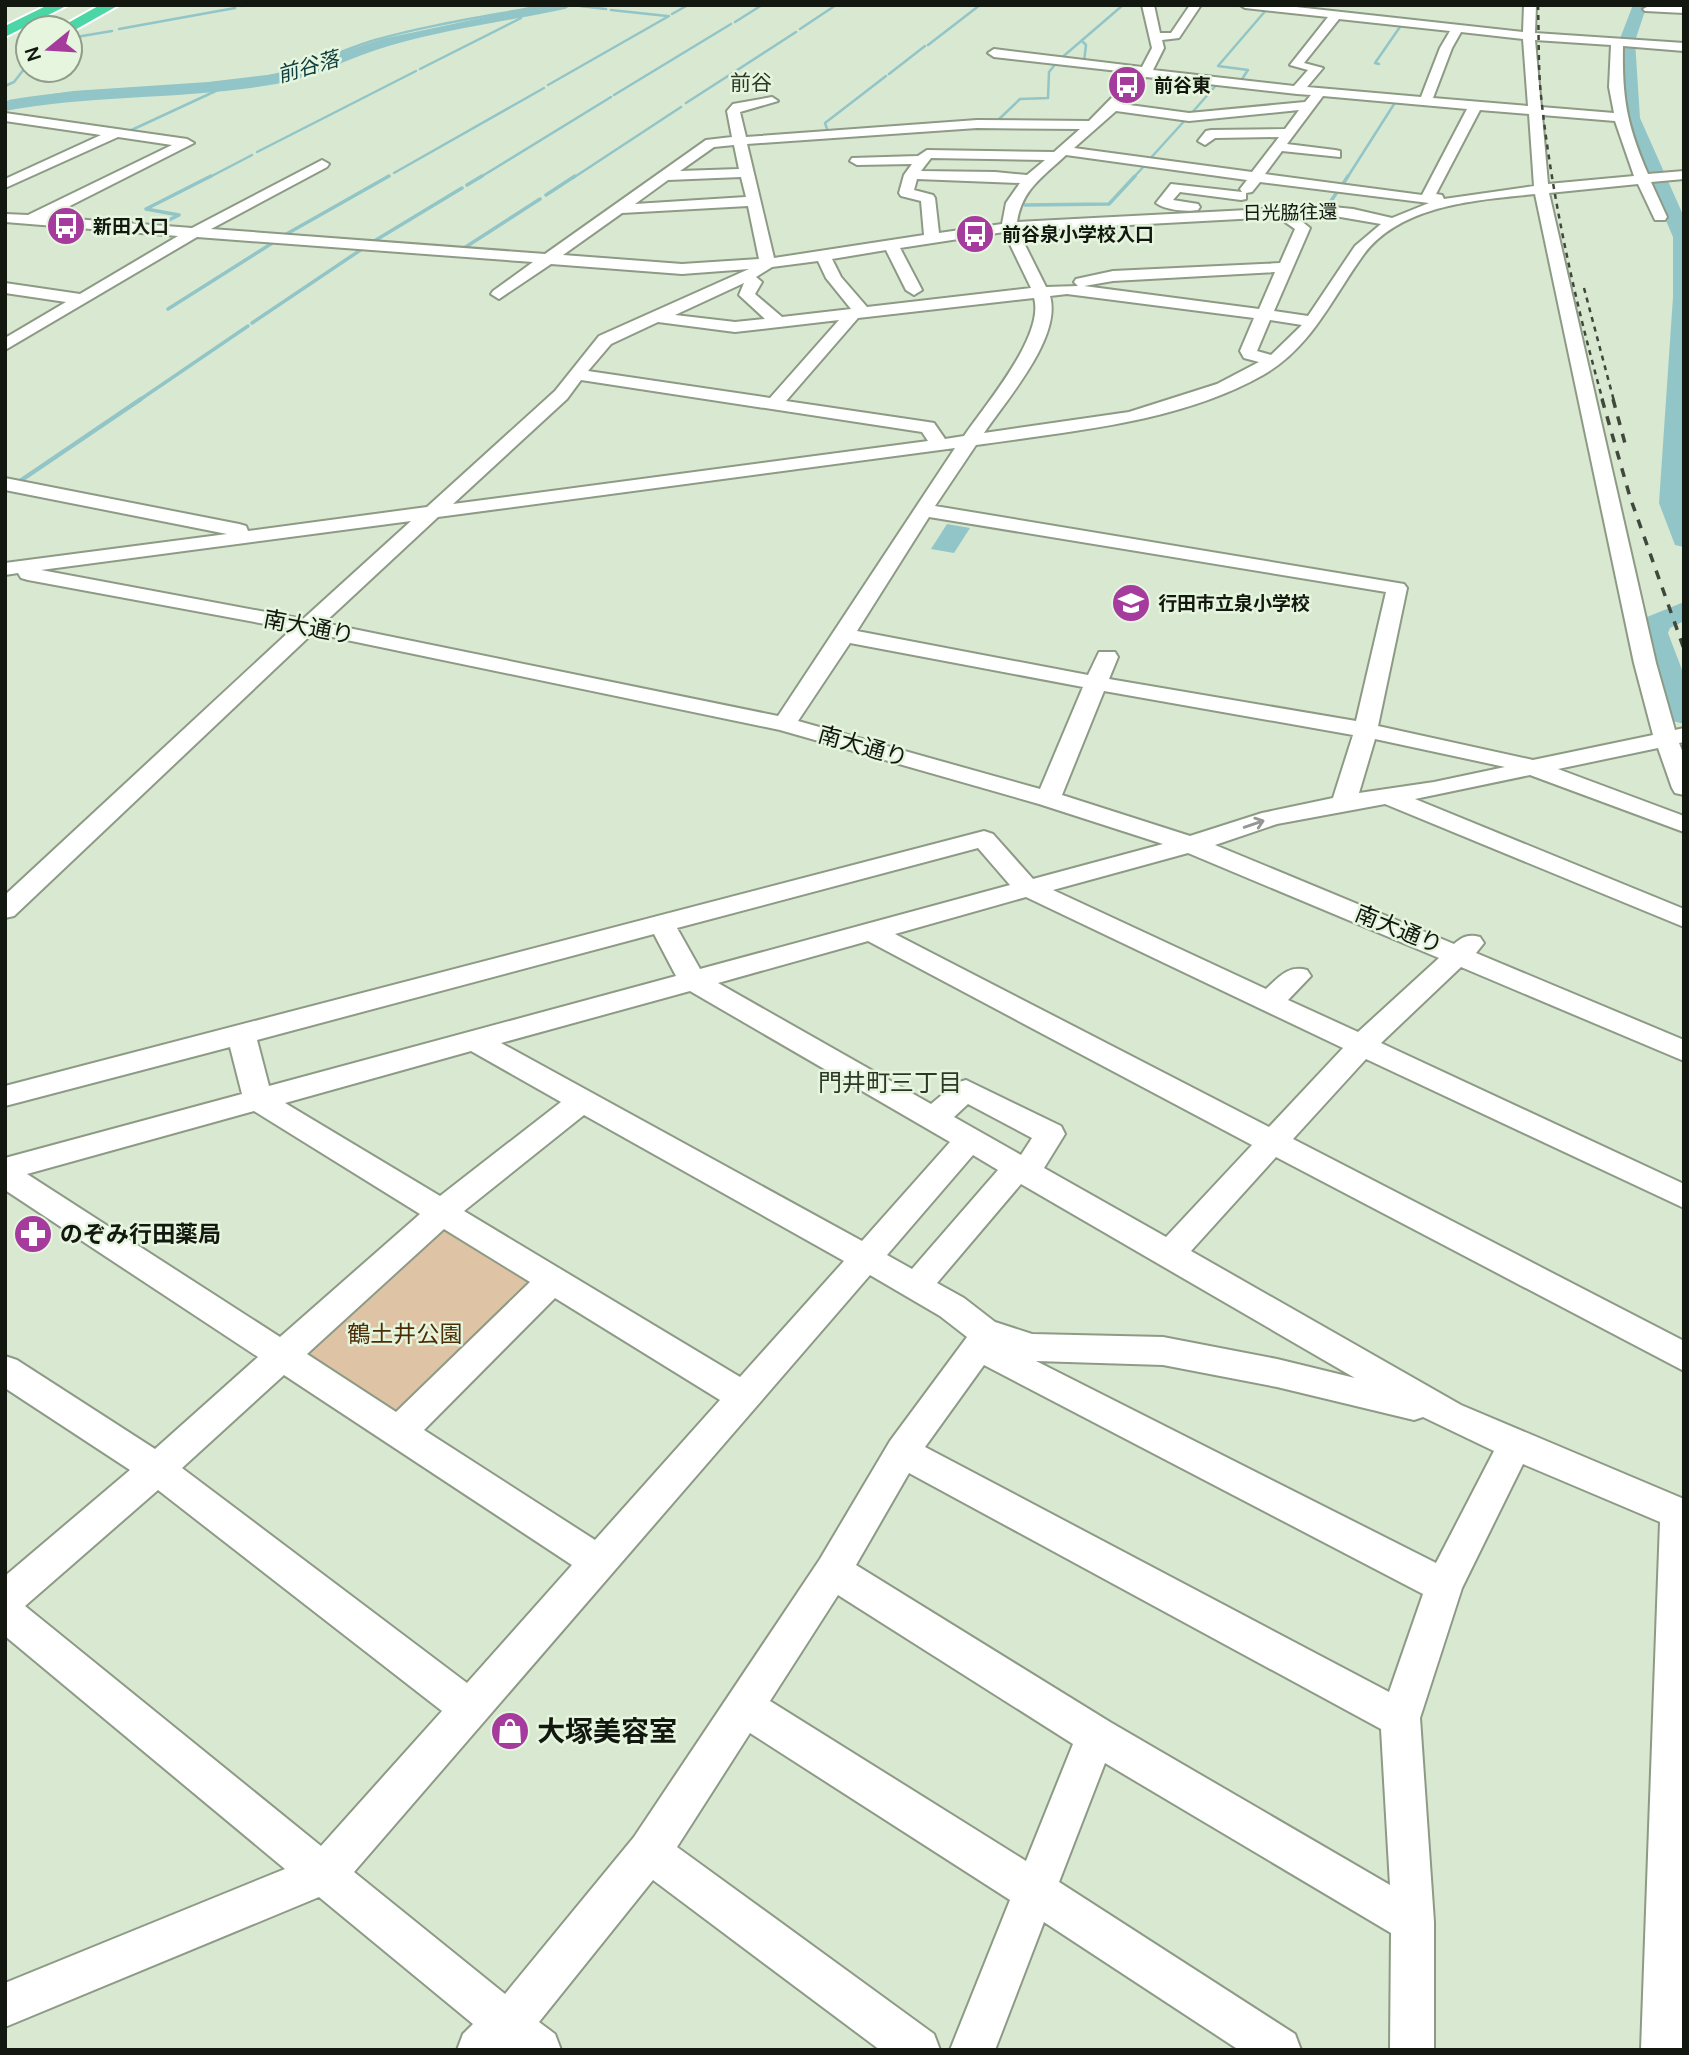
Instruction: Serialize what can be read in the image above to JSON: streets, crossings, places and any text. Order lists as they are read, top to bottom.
{
  "streets": {
    "street": ["日光脇往還", "南大通り"]
  },
  "districts": ["前谷", "門井町三丁目"],
  "water": ["前谷落"],
  "parks": ["鶴土井公園"],
  "places": {
    "bus stop": ["前谷東", "新田入口", "前谷泉小学校入口"],
    "school or university": ["行田市立泉小学校"],
    "pharmacy": ["のぞみ行田薬局"],
    "shop": ["大塚美容室"]
  },
  "north": "left"
}
